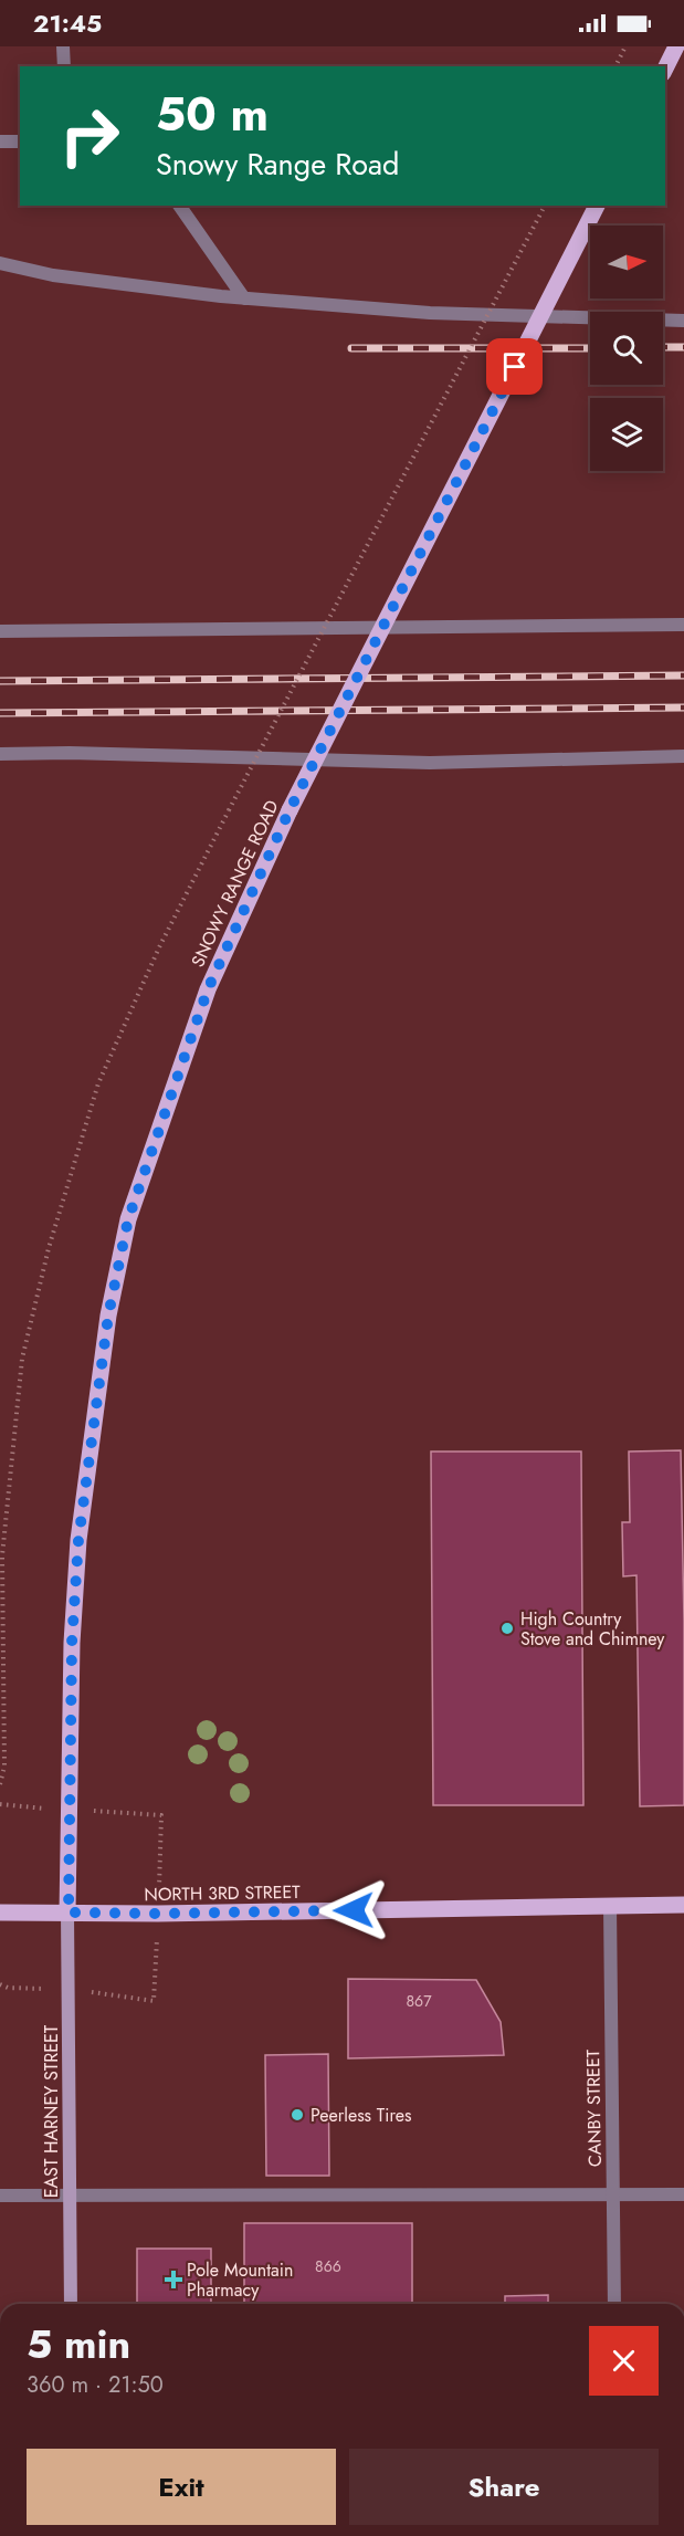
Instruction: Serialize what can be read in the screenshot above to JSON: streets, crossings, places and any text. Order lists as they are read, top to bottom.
{
  "streets": {
    "main road": ["SNOWY RANGE ROAD", "NORTH 3RD STREET", "EAST HARNEY STREET"],
    "street": ["CANBY STREET"]
  },
  "crossings": [
    ["SNOWY RANGE ROAD", "NORTH 3RD STREET"],
    ["SNOWY RANGE ROAD", "EAST HARNEY STREET"],
    ["NORTH 3RD STREET", "CANBY STREET"],
    ["NORTH 3RD STREET", "EAST HARNEY STREET"]
  ],
  "places": {
    "other": ["High Country Stove and Chimney", "Peerless Tires"],
    "health": ["Pole Mountain Pharmacy"]
  },
  "house_numbers": ["867", "866"],
  "north": "right",
  "page": {
    "status": "21:45",
    "turn": ["50 m", "Snowy Range Road"],
    "heading": ["5 min", "360 m · 21:50"],
    "buttons": ["Exit", "Share"]
  }
}
